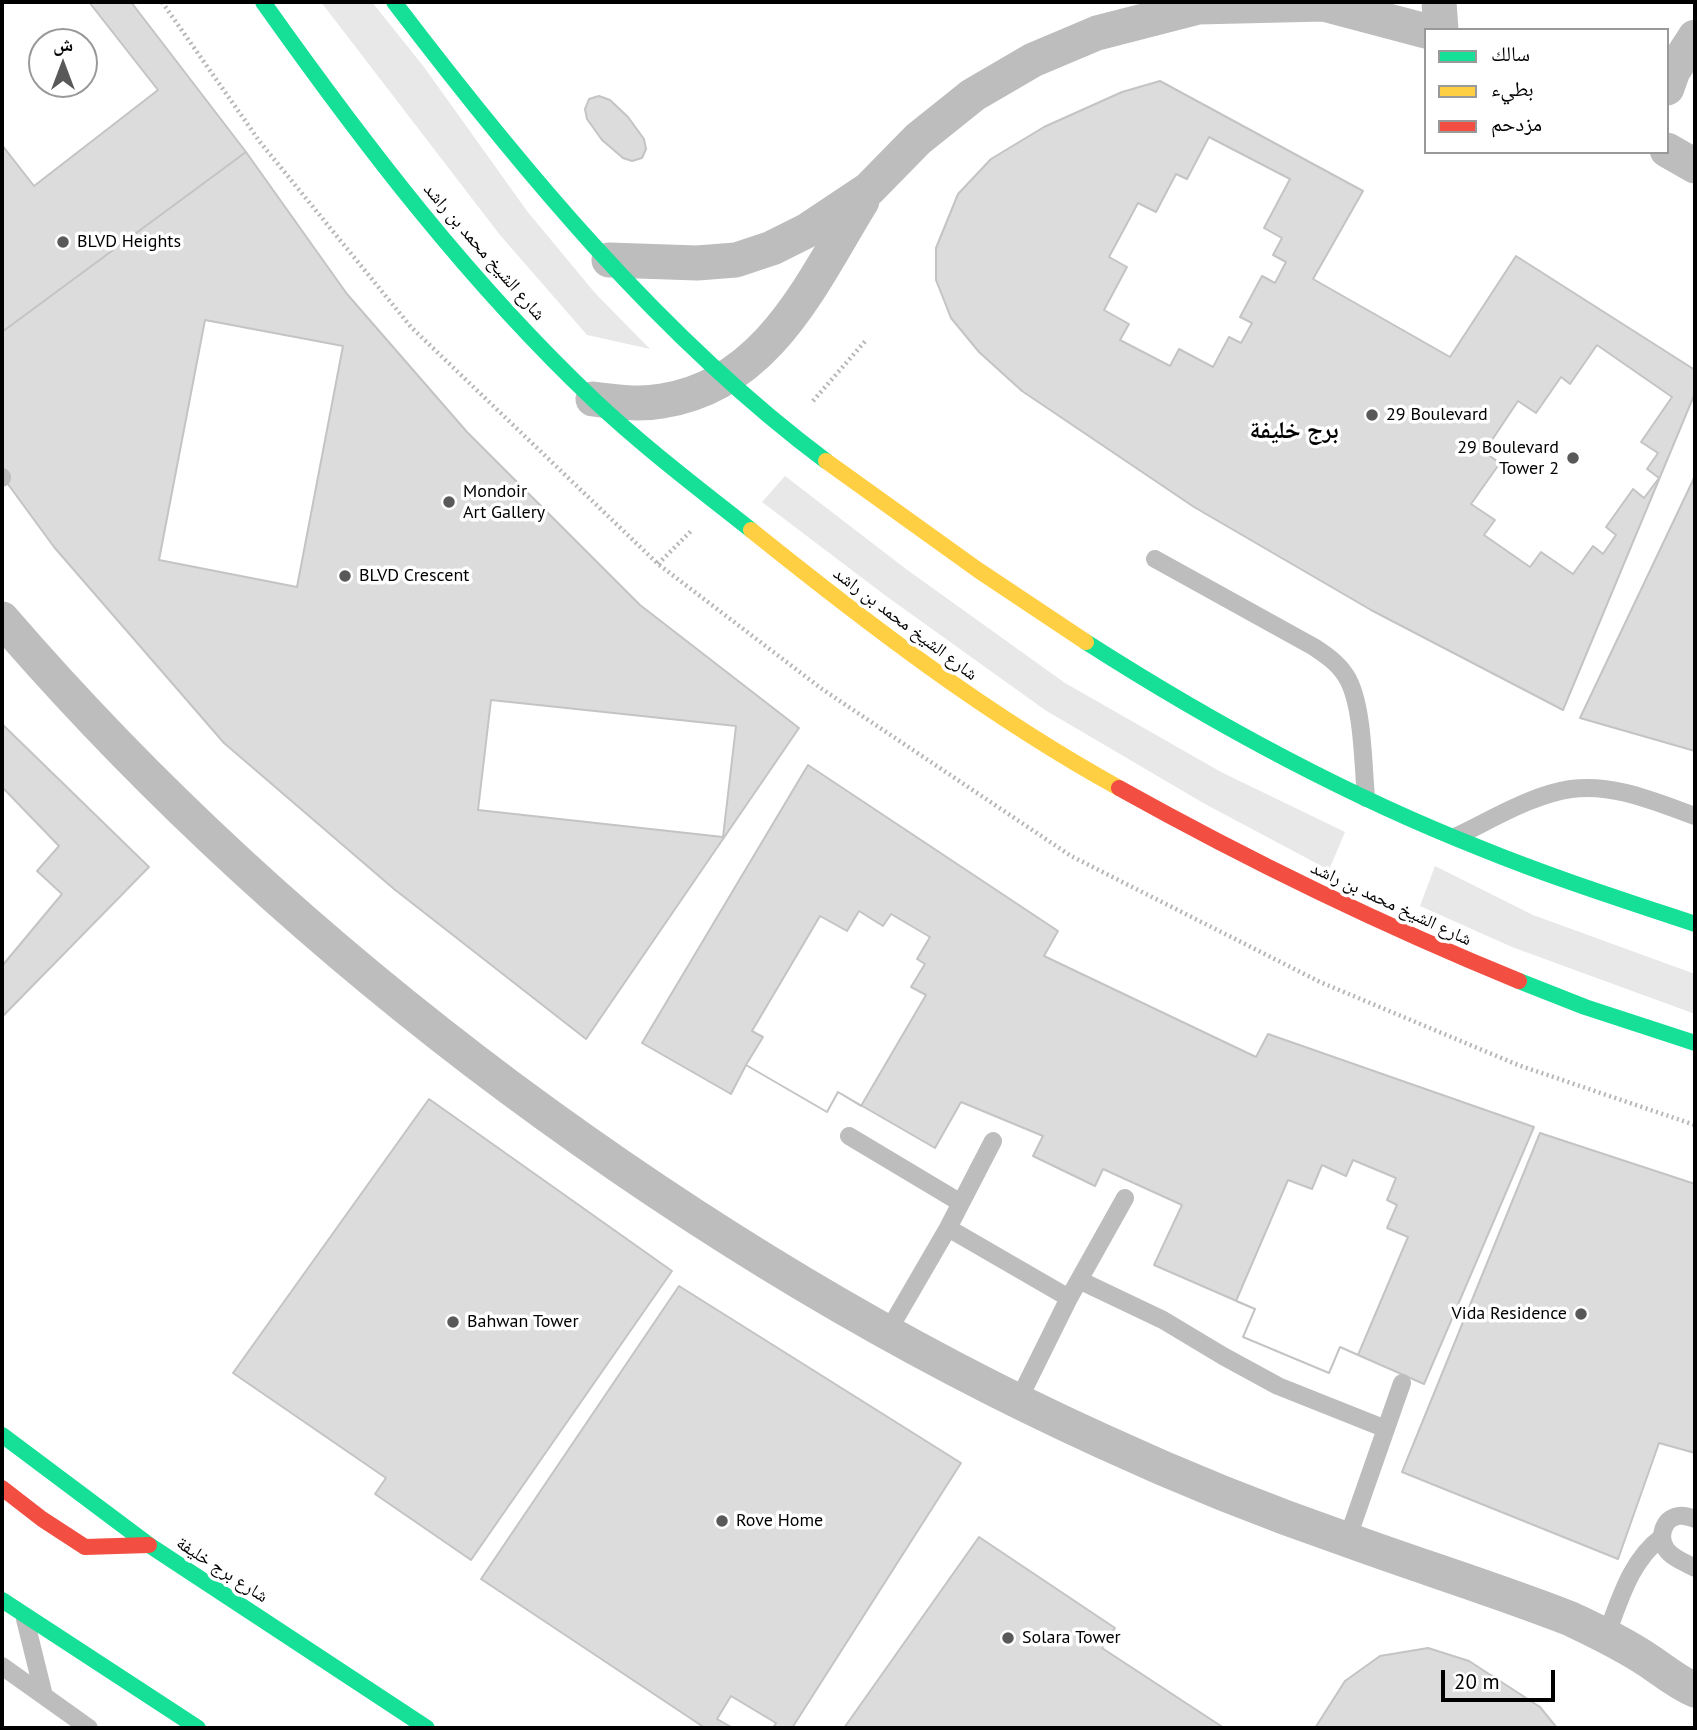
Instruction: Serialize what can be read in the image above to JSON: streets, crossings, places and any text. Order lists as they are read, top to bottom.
{
  "streets": {
    "main road": ["شارع الشيخ محمد بن راشد", "شارع برج خليفة"]
  },
  "districts": ["برج خليفة"],
  "places": [
    "BLVD Heights",
    "29 Boulevard",
    "29 Boulevard Tower 2",
    "Mondoir Art Gallery",
    "BLVD Crescent",
    "Vida Residence",
    "Bahwan Tower",
    "Rove Home",
    "Solara Tower"
  ],
  "legend": ["سالك", "بطيء", "مزدحم"],
  "scale_bar": "20 m",
  "north": "top"
}
